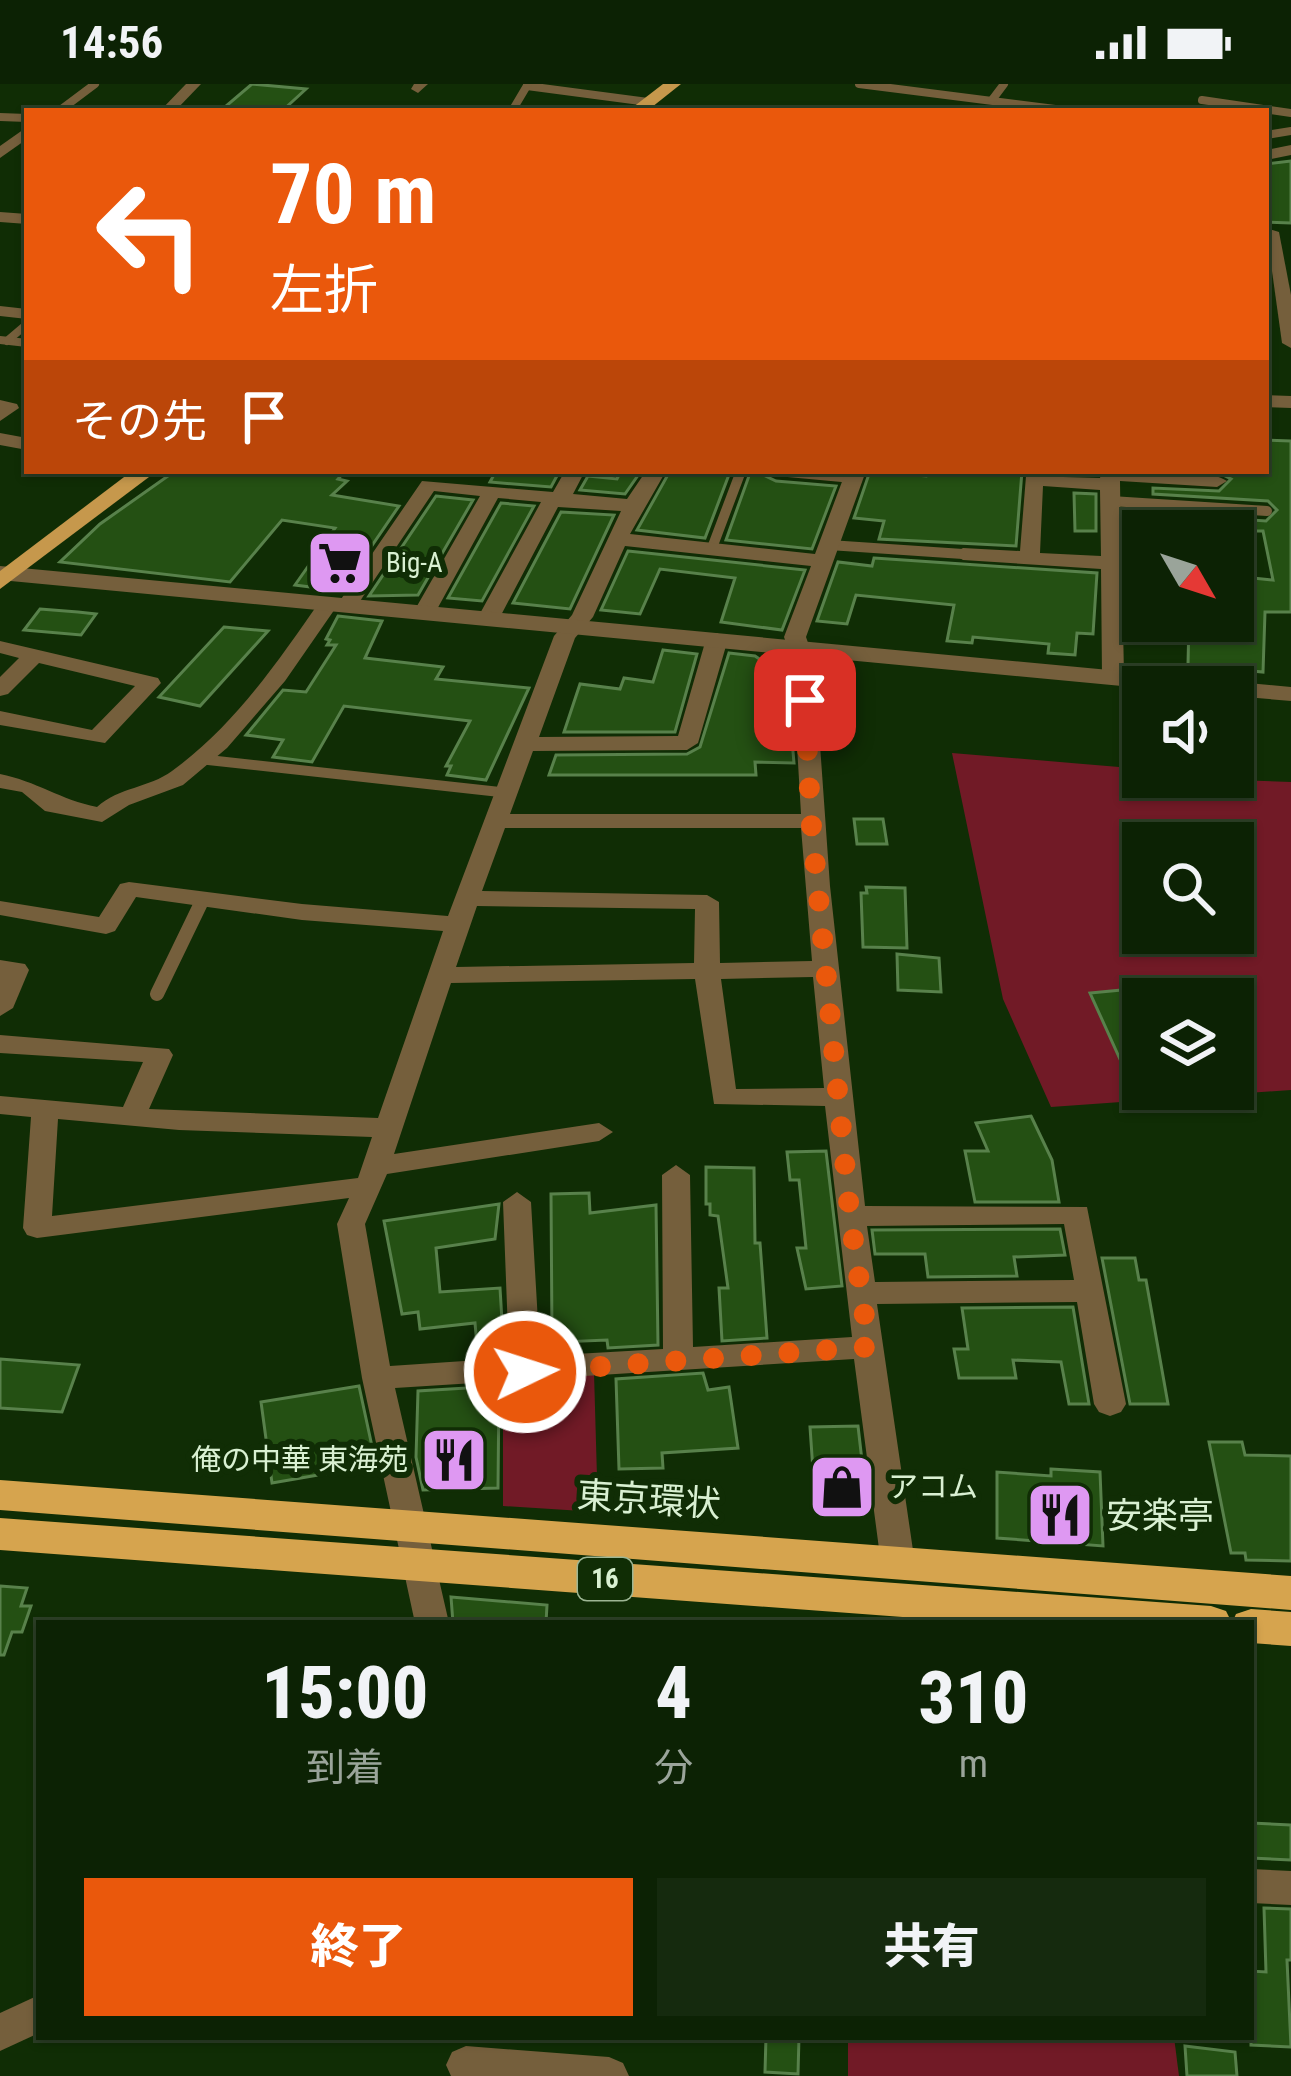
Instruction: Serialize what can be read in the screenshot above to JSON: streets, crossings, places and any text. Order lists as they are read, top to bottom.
{
  "streets": {
    "highway": ["東京環状", "16"]
  },
  "places": {
    "supermarket": ["Big-A"],
    "restaurant": ["俺の中華 東海苑", "安楽亭"],
    "shop": ["アコム"]
  },
  "north": "bottom right",
  "page": {
    "status": "14:56",
    "turn": ["70 m", "左折"],
    "then": "その先",
    "eta": [
      "15:00",
      "到着",
      "4",
      "分",
      "310",
      "m"
    ],
    "buttons": ["終了", "共有"]
  }
}
